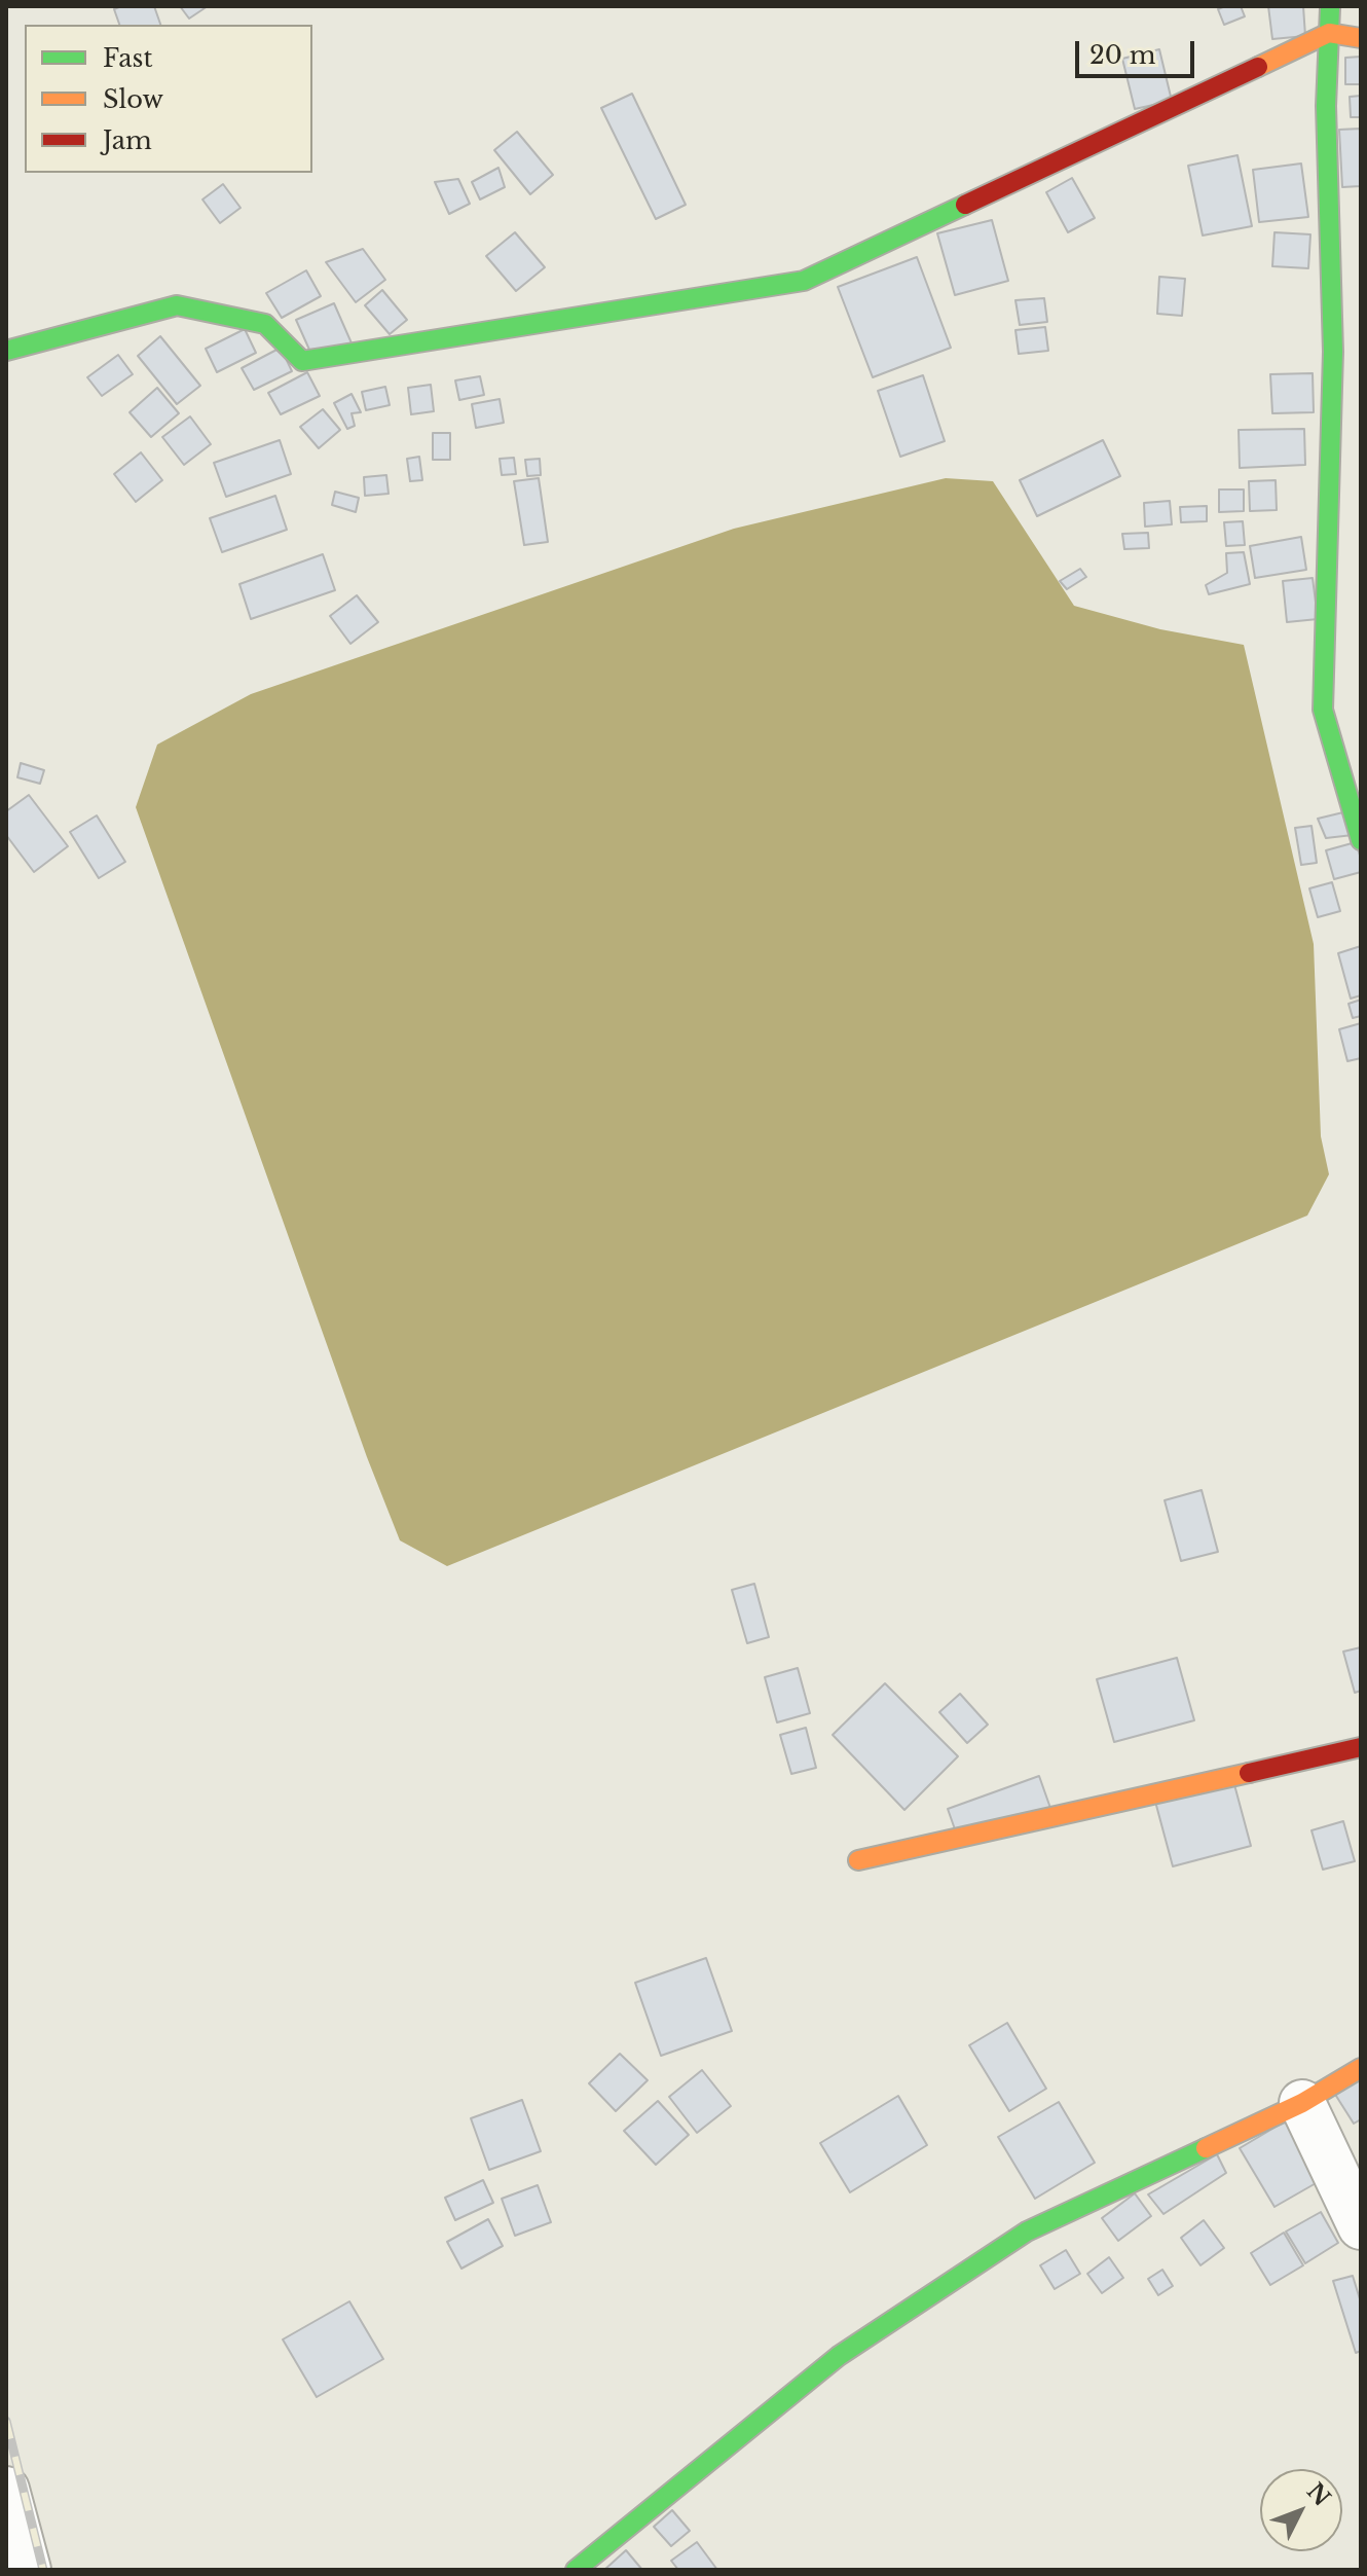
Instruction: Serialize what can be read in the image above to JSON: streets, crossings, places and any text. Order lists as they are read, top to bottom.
{
  "legend": ["Fast", "Slow", "Jam"],
  "scale_bar": "20 m",
  "north": "top right"
}
